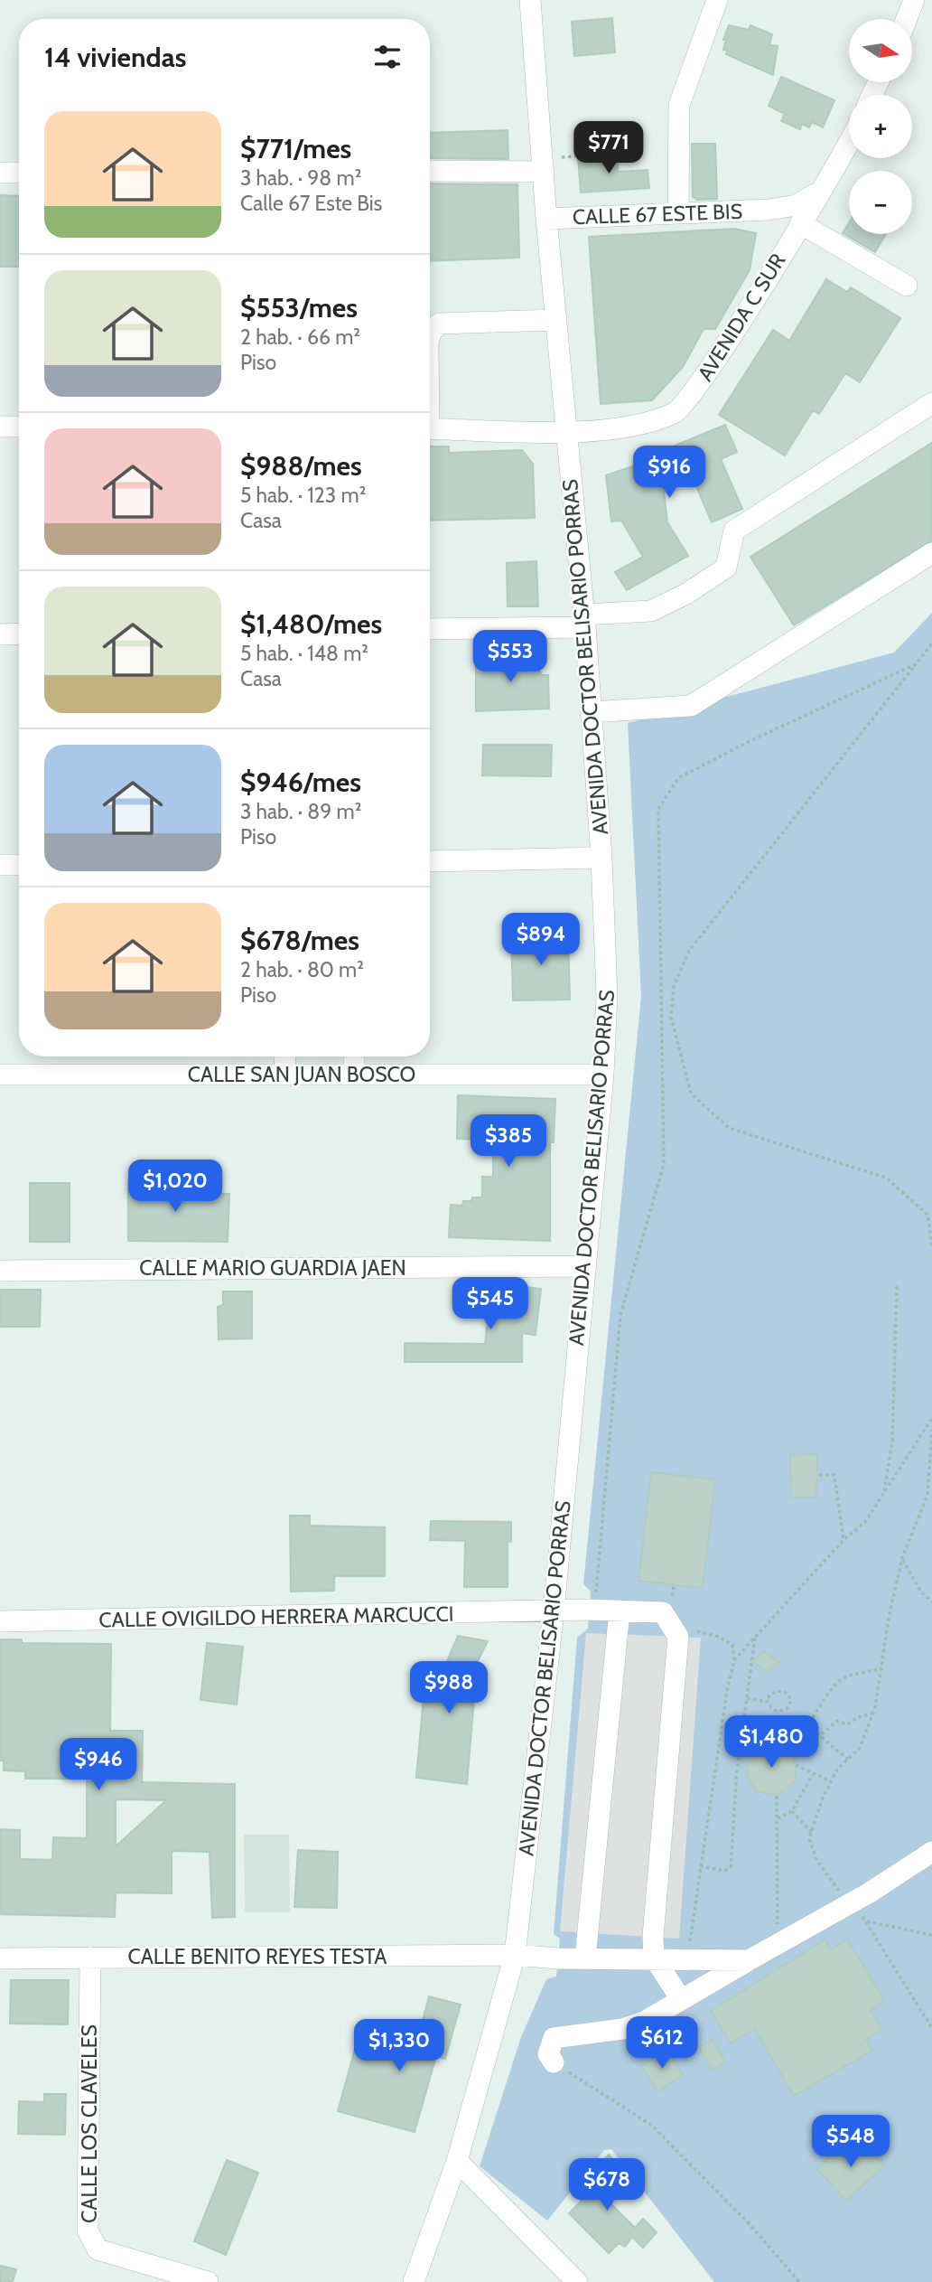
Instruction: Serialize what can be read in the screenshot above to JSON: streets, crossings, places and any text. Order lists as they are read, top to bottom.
{
  "streets": {
    "street": [
      "CALLE 67 ESTE BIS",
      "AVENIDA C SUR",
      "AVENIDA DOCTOR BELISARIO PORRAS",
      "CALLE SAN JUAN BOSCO",
      "CALLE MARIO GUARDIA JAEN",
      "CALLE OVIGILDO HERRERA MARCUCCI",
      "CALLE BENITO REYES TESTA",
      "CALLE LOS CLAVELES"
    ]
  },
  "crossings": [
    ["CALLE 67 ESTE BIS", "AVENIDA C SUR"],
    ["CALLE 67 ESTE BIS", "AVENIDA DOCTOR BELISARIO PORRAS"],
    ["AVENIDA C SUR", "AVENIDA DOCTOR BELISARIO PORRAS"],
    ["AVENIDA DOCTOR BELISARIO PORRAS", "CALLE SAN JUAN BOSCO"],
    ["AVENIDA DOCTOR BELISARIO PORRAS", "CALLE MARIO GUARDIA JAEN"],
    ["AVENIDA DOCTOR BELISARIO PORRAS", "CALLE OVIGILDO HERRERA MARCUCCI"],
    ["AVENIDA DOCTOR BELISARIO PORRAS", "CALLE BENITO REYES TESTA"],
    ["CALLE OVIGILDO HERRERA MARCUCCI", "CALLE BENITO REYES TESTA"],
    ["CALLE BENITO REYES TESTA", "CALLE LOS CLAVELES"]
  ],
  "north": "right",
  "page": {
    "map_buttons": ["+", "−"],
    "heading": "14 viviendas",
    "list": [
      {
        "name": "$771/mes",
        "note": "3 hab. · 98 m² · Calle 67 Este Bis"
      },
      {
        "name": "$553/mes",
        "note": "2 hab. · 66 m² · Piso"
      },
      {
        "name": "$988/mes",
        "note": "5 hab. · 123 m² · Casa"
      },
      {
        "name": "$1,480/mes",
        "note": "5 hab. · 148 m² · Casa"
      },
      {
        "name": "$946/mes",
        "note": "3 hab. · 89 m² · Piso"
      },
      {
        "name": "$678/mes",
        "note": "2 hab. · 80 m² · Piso"
      }
    ],
    "price": [
      "$771",
      "$916",
      "$553",
      "$894",
      "$385",
      "$1,020",
      "$545",
      "$988",
      "$1,480",
      "$946",
      "$612",
      "$1,330",
      "$548",
      "$678"
    ]
  }
}
